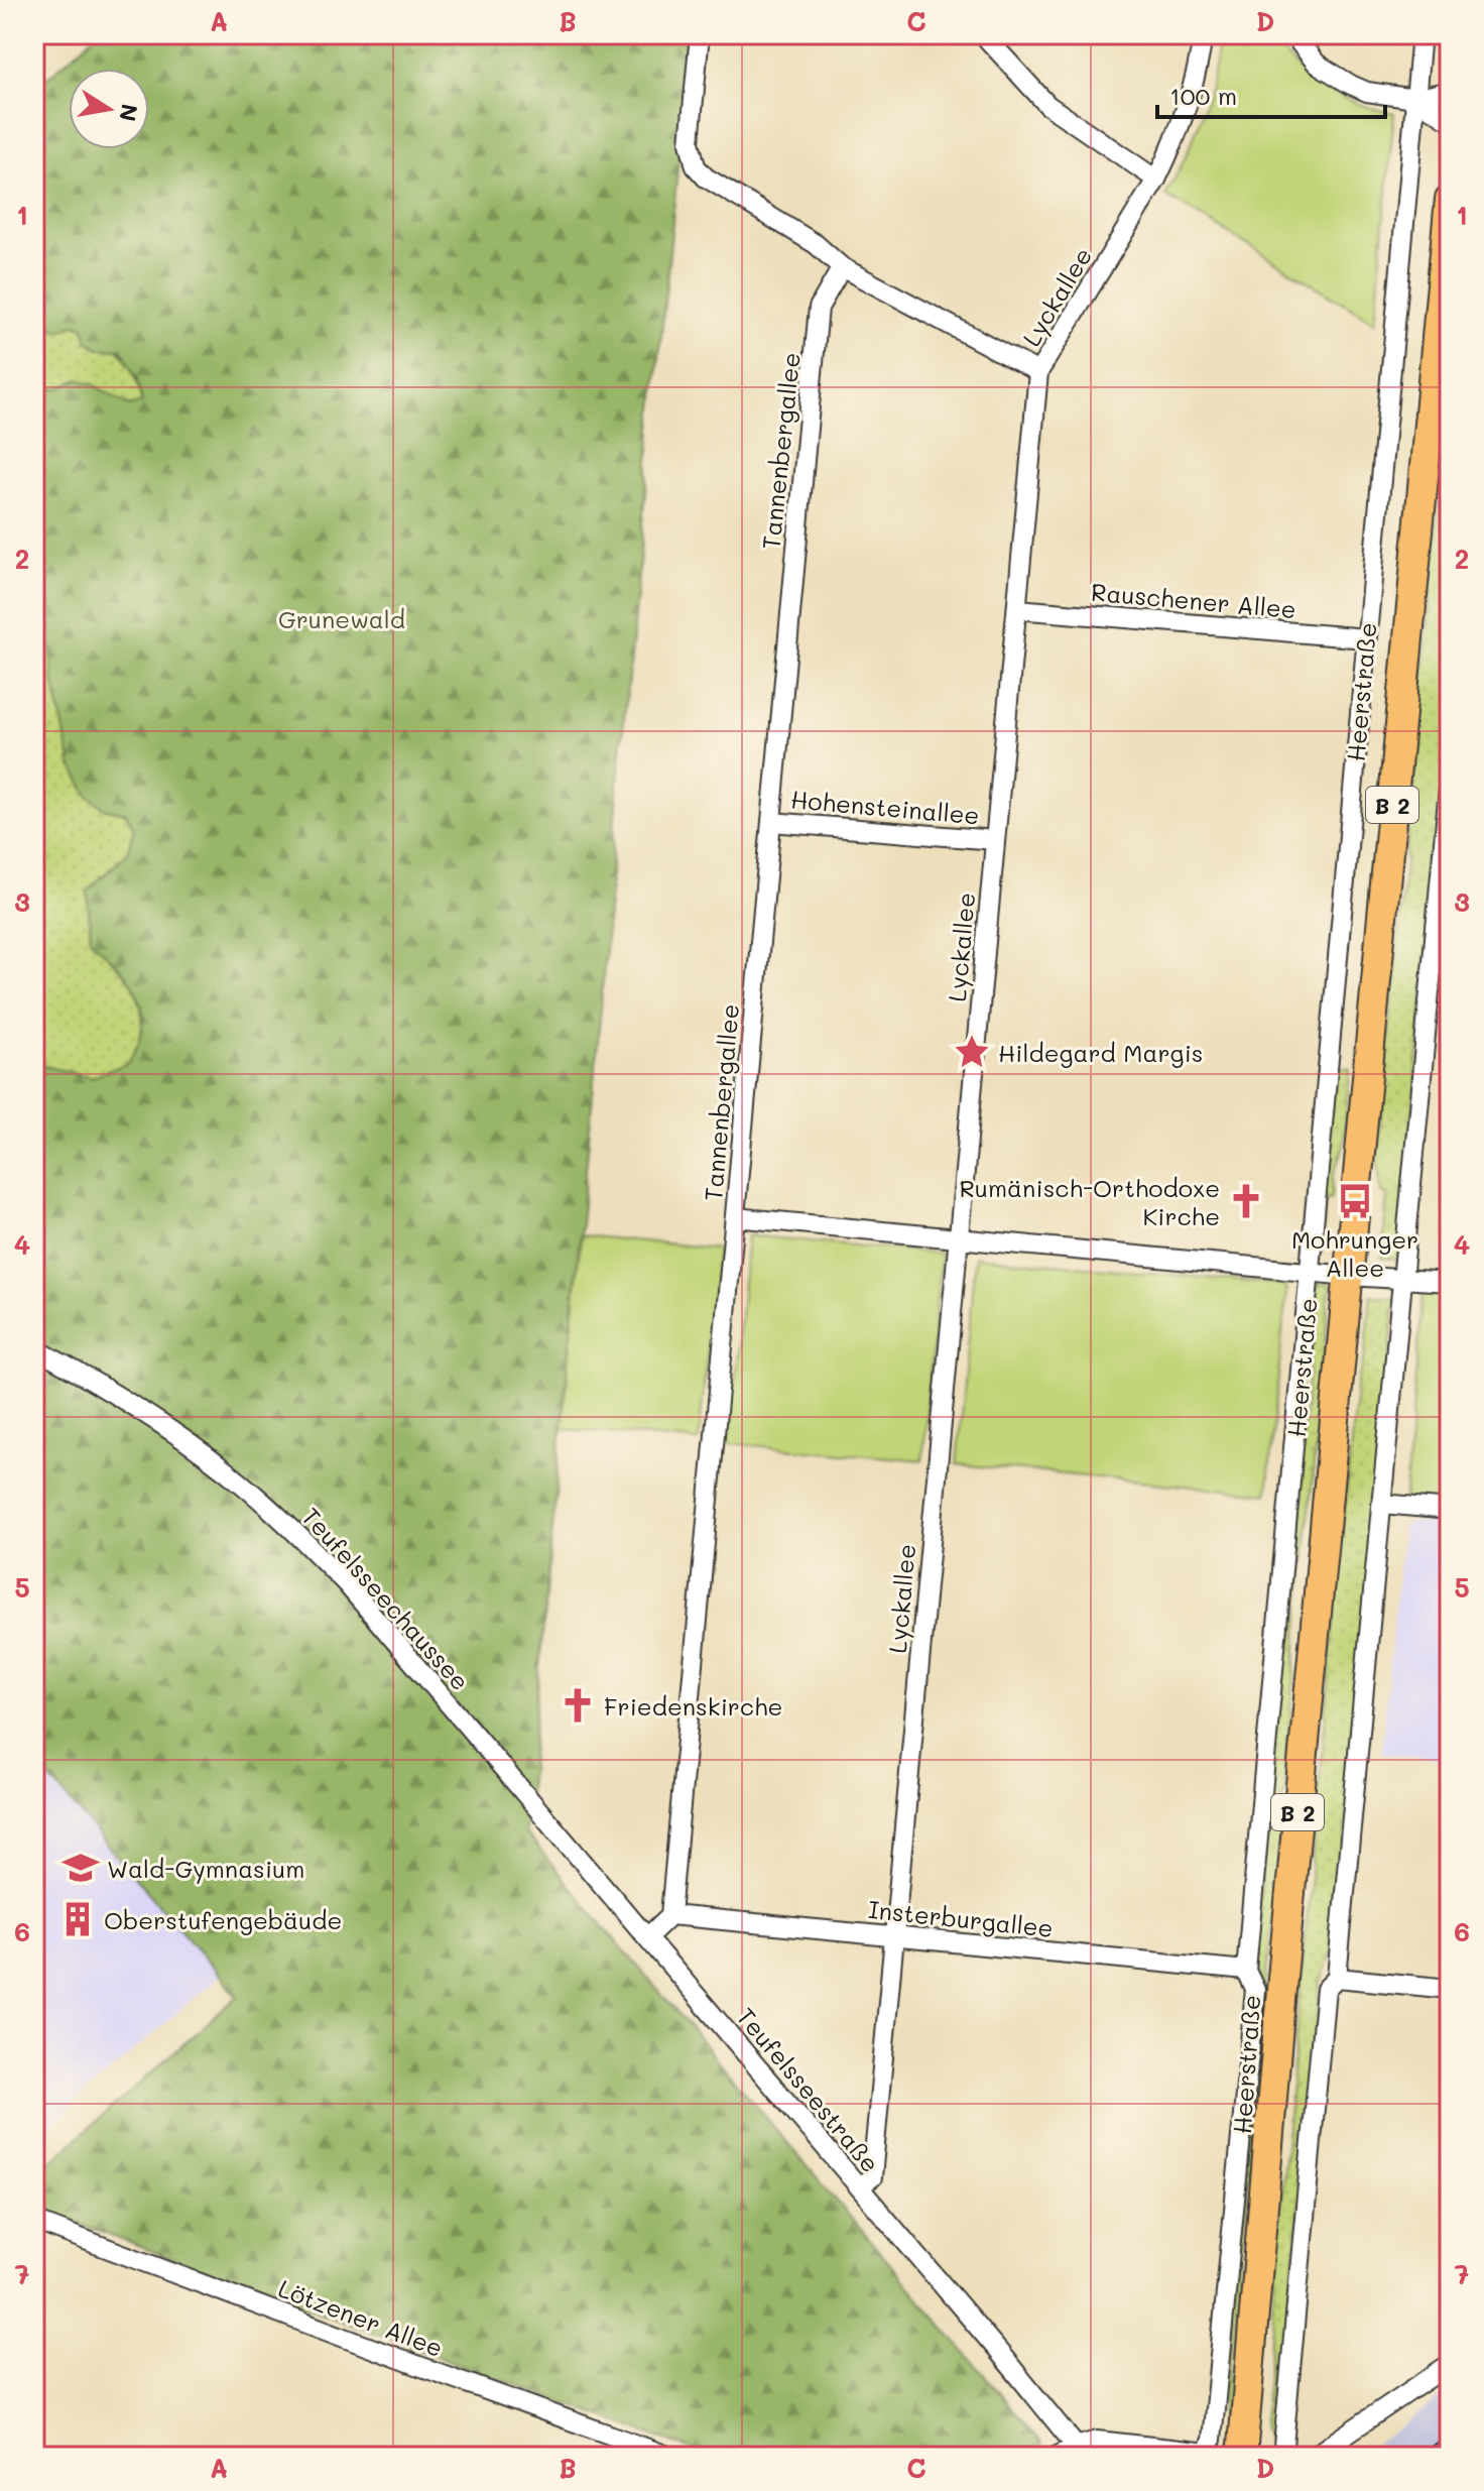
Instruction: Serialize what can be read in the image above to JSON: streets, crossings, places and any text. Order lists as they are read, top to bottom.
{
  "streets": {
    "main road": ["Heerstraße", "B 2"],
    "street": [
      "Lyckallee",
      "Tannenbergallee",
      "Rauschener Allee",
      "Hohensteinallee",
      "Teufelsseechaussee",
      "Insterburgallee",
      "Teufelsseestraße",
      "Lötzener Allee"
    ]
  },
  "crossings": [
    ["Lyckallee", "Rauschener Allee"],
    ["Lyckallee", "Hohensteinallee"],
    ["Lyckallee", "Insterburgallee"],
    ["Lyckallee", "Teufelsseestraße"],
    ["Tannenbergallee", "Hohensteinallee"],
    ["Tannenbergallee", "Insterburgallee"],
    ["Rauschener Allee", "Heerstraße"],
    ["Heerstraße", "Insterburgallee"],
    ["Heerstraße", "Teufelsseestraße"],
    ["Teufelsseechaussee", "Teufelsseestraße"]
  ],
  "parks": ["Grunewald"],
  "places": {
    "place": ["Hildegard Margis"],
    "church": ["Rumänisch-Orthodoxe Kirche", "Friedenskirche"],
    "bus stop": ["Mohrunger Allee"],
    "school or university": ["Wald-Gymnasium"],
    "building": ["Oberstufengebäude"]
  },
  "scale_bar": "100 m",
  "north": "right",
  "grid": {
    "columns": [
      "A",
      "B",
      "C",
      "D"
    ],
    "rows": [
      "1",
      "2",
      "3",
      "4",
      "5",
      "6",
      "7"
    ]
  }
}
